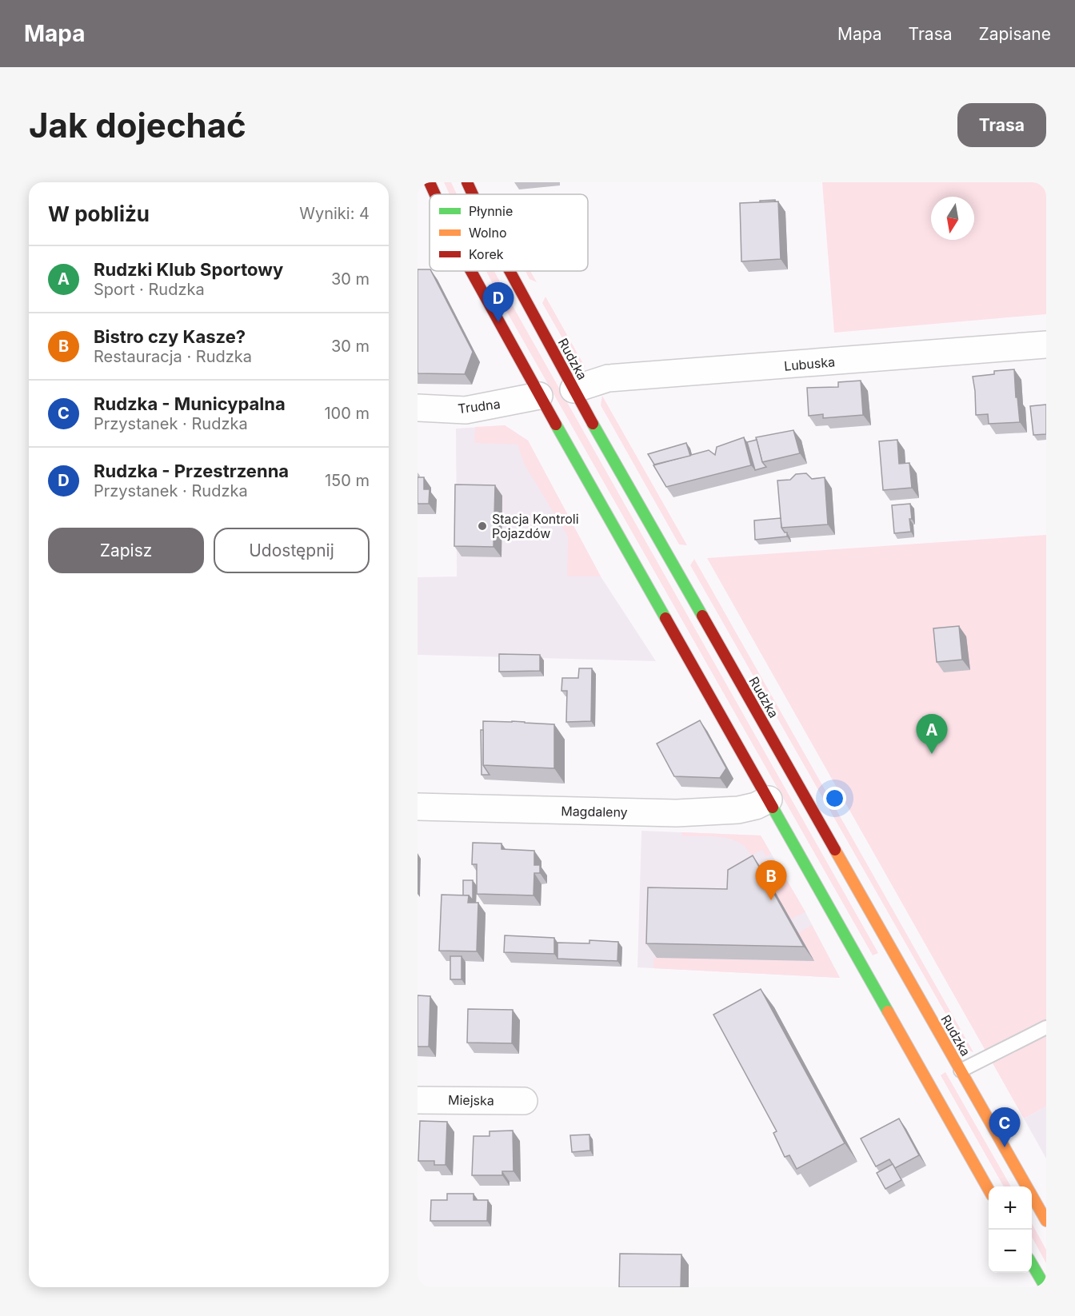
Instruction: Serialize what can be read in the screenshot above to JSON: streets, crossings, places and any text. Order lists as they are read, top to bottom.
{
  "streets": {
    "street": [
      "Rudzka",
      "Lubuska",
      "Trudna",
      "Magdaleny",
      "Miejska"
    ]
  },
  "crossings": [
    ["Rudzka", "Lubuska"]
  ],
  "places": ["Stacja Kontroli Pojazdów"],
  "legend": ["Płynnie", "Wolno", "Korek"],
  "north": "bottom",
  "page": {
    "header": "Mapa",
    "nav": ["Mapa", "Trasa", "Zapisane"],
    "buttons": [
      "Trasa",
      ["Zapisz", "Udostępnij"]
    ],
    "title": "Jak dojechać",
    "heading": ["W pobliżu", "Wyniki: 4"],
    "list": [
      {
        "mark": "A",
        "name": "Rudzki Klub Sportowy",
        "note": "Sport · Rudzka",
        "value": "30 m"
      },
      {
        "mark": "B",
        "name": "Bistro czy Kasze?",
        "note": "Restauracja · Rudzka",
        "value": "30 m"
      },
      {
        "mark": "C",
        "name": "Rudzka - Municypalna",
        "note": "Przystanek · Rudzka",
        "value": "100 m"
      },
      {
        "mark": "D",
        "name": "Rudzka - Przestrzenna",
        "note": "Przystanek · Rudzka",
        "value": "150 m"
      }
    ],
    "pins": [
      "D",
      "A",
      "B",
      "C"
    ],
    "map_buttons": ["+", "−"]
  }
}
